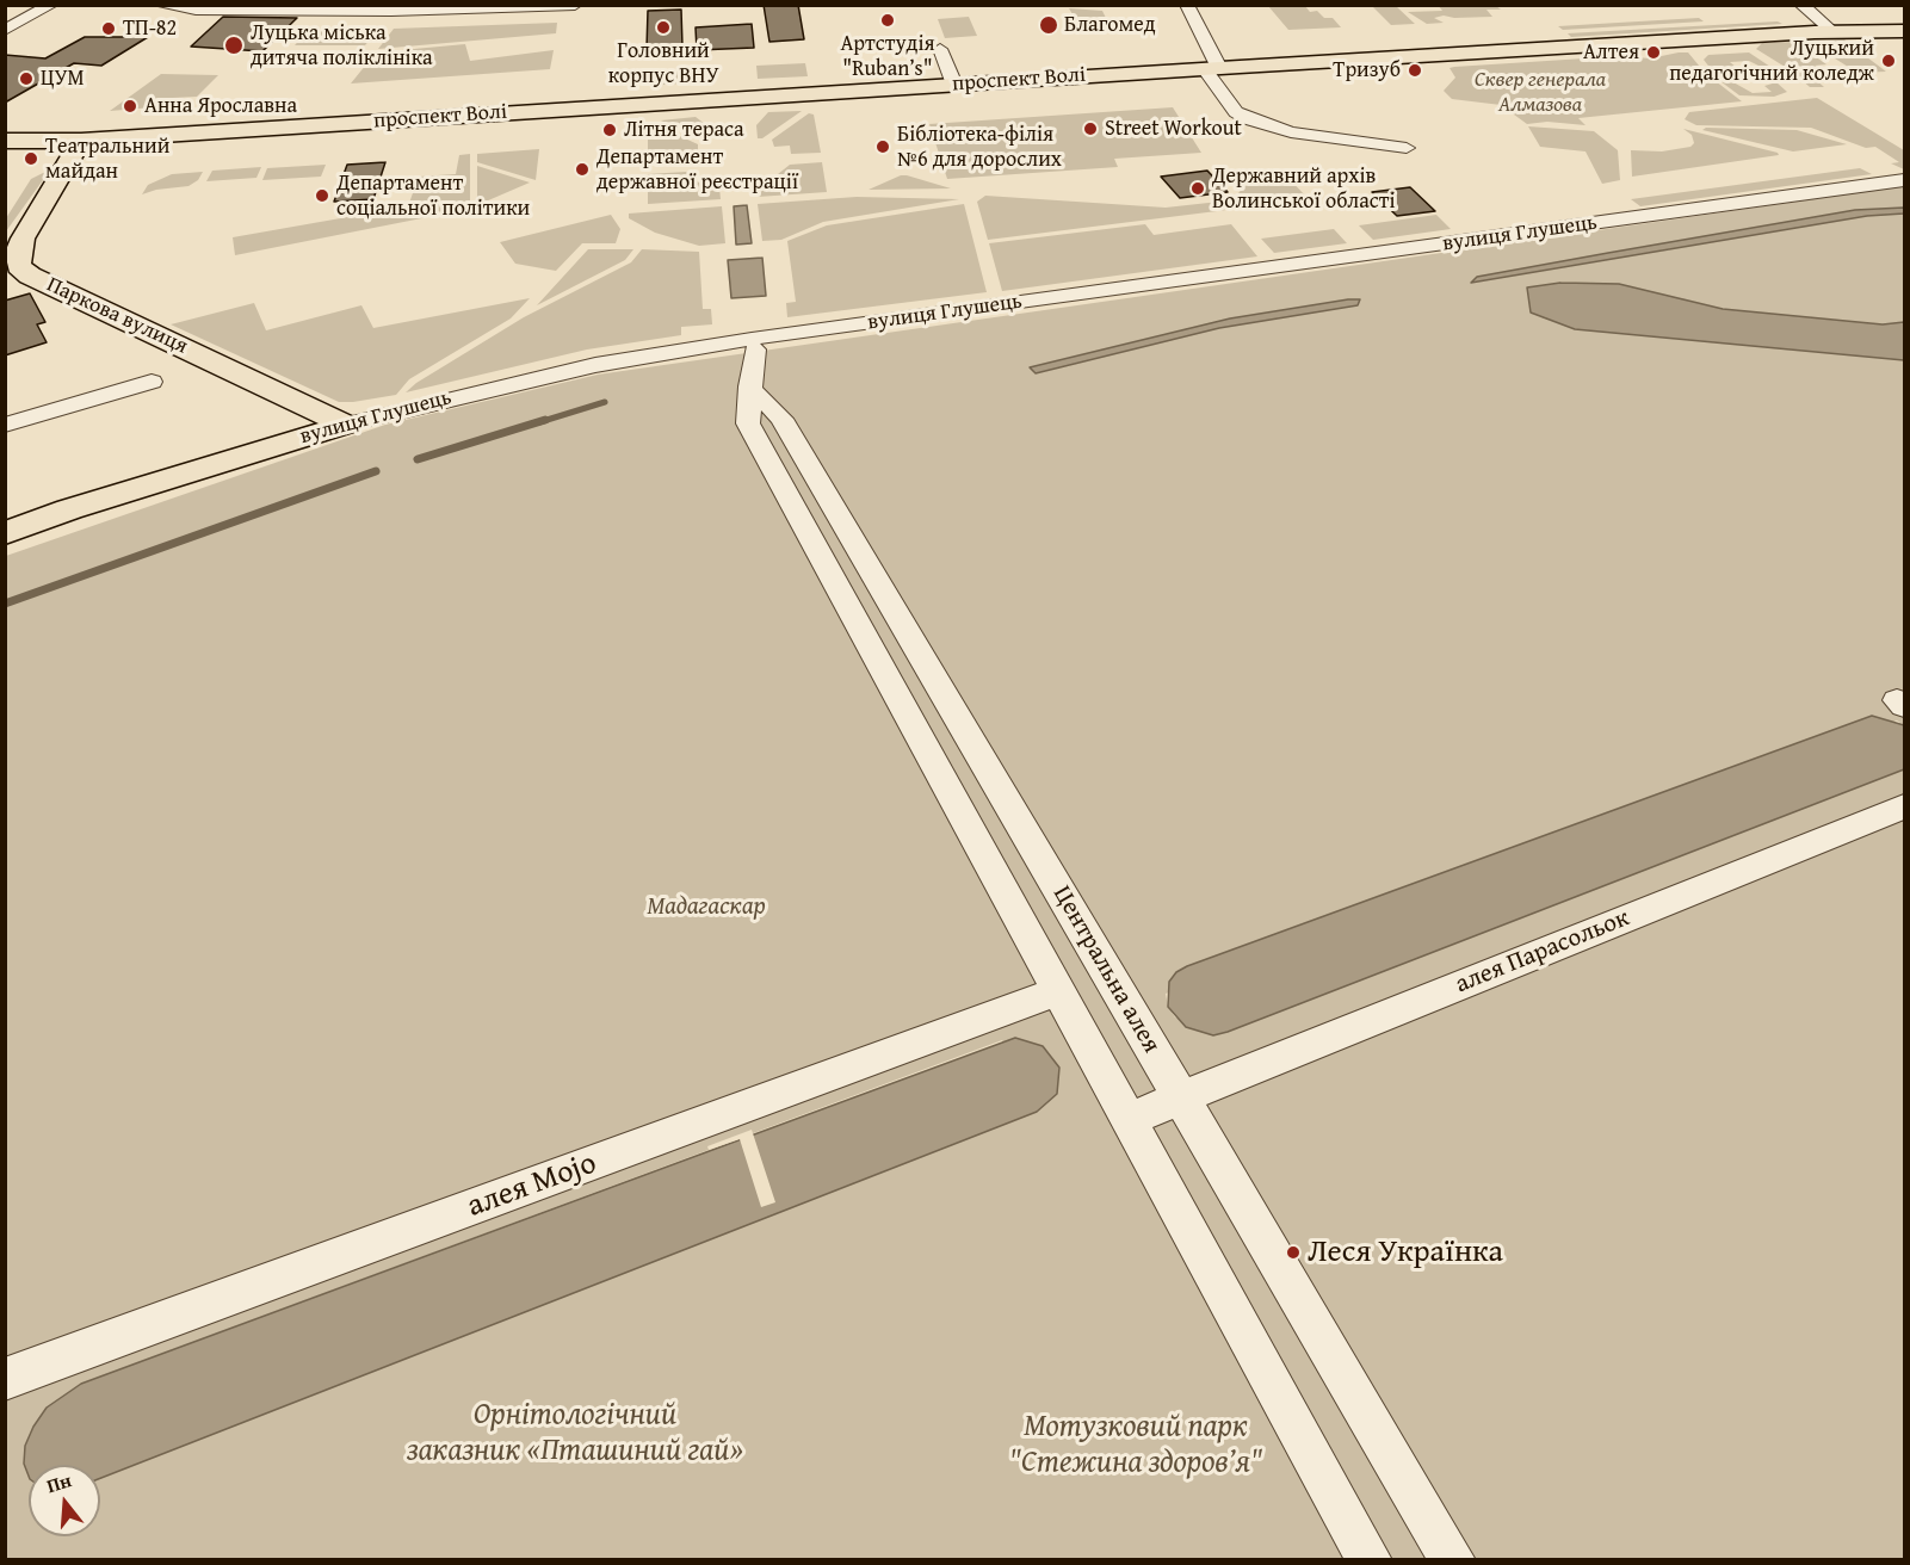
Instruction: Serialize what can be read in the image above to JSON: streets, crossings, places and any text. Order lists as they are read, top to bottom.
{
  "streets": {
    "main road": ["проспект Волі", "вулиця Глушець", "Паркова вулиця"],
    "street": ["алея Парасольок", "Центральна алея", "алея Mojo"]
  },
  "crossings": [
    ["проспект Волі", "Паркова вулиця"],
    ["вулиця Глушець", "Паркова вулиця"],
    ["алея Парасольок", "Центральна алея"],
    ["Центральна алея", "алея Mojo"]
  ],
  "parks": [
    "Сквер генерала Алмазова",
    "Мадагаскар",
    "Орнітологічний заказник «Пташиний гай»",
    "Мотузковий парк \"Стежина здоров’я\""
  ],
  "places": [
    "Артстудія \"Ruban’s\"",
    "Благомед",
    "Головний корпус ВНУ",
    "ТП-82",
    "Луцька міська дитяча поліклініка",
    "Алтея",
    "Луцький педагогічний коледж",
    "Тризуб",
    "ЦУМ",
    "Анна Ярославна",
    "Street Workout",
    "Літня тераса",
    "Бібліотека-філія №6 для дорослих",
    "Театральний майдан",
    "Департамент державної реєстрації",
    "Державний архів Волинської області",
    "Департамент соціальної політики",
    "Леся Українка"
  ],
  "north": "top"
}
